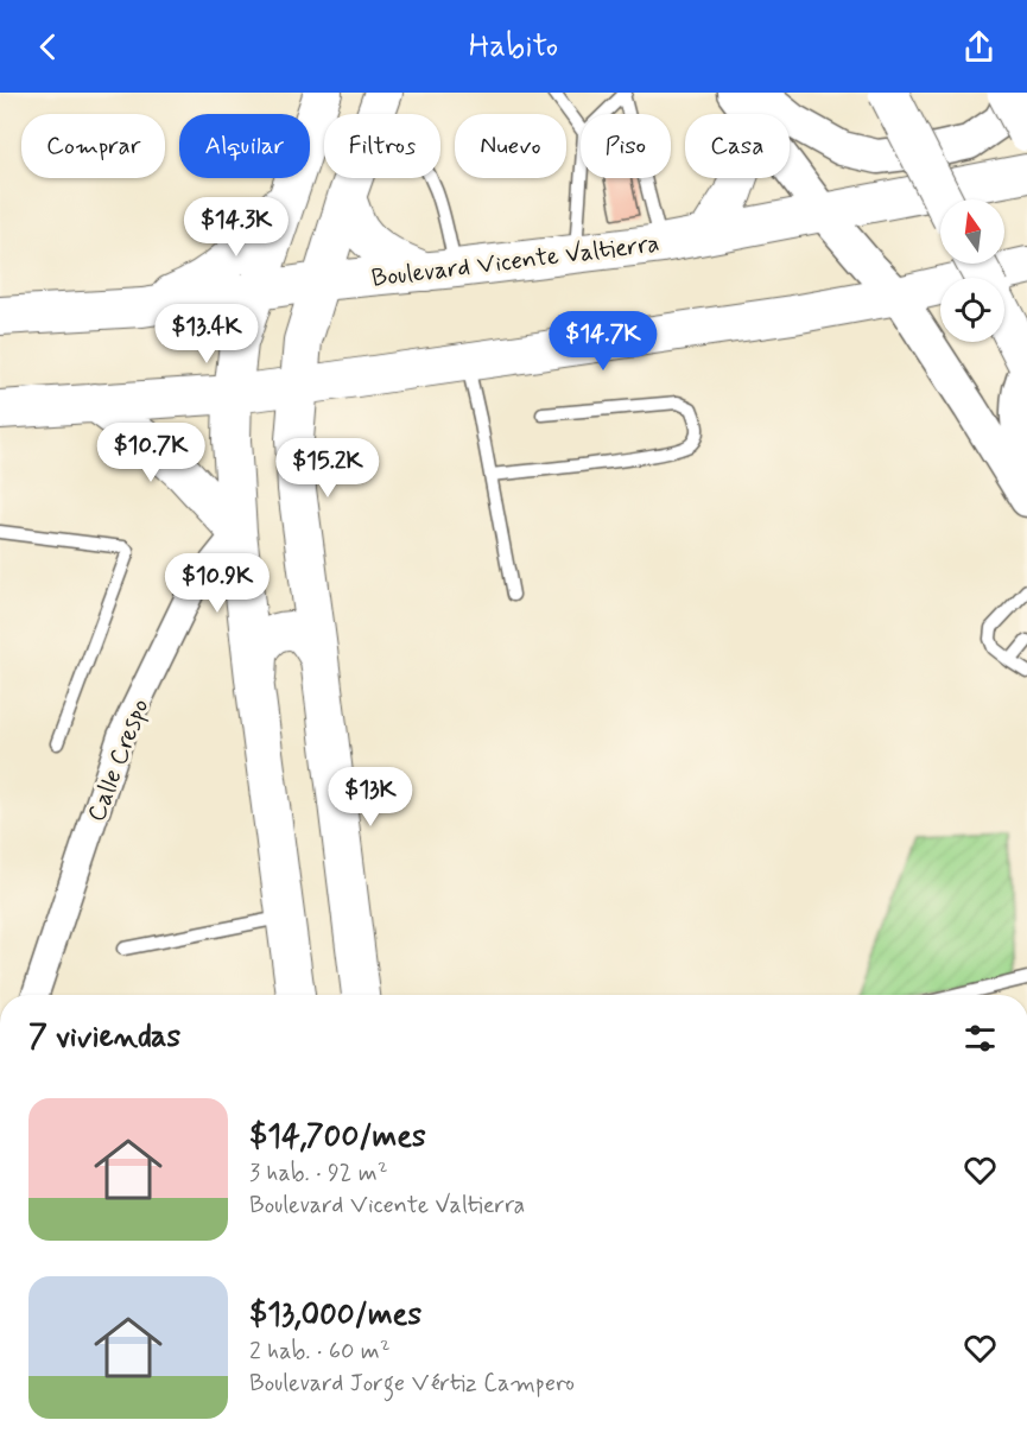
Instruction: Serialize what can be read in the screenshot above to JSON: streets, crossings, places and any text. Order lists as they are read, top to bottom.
{
  "streets": {
    "main road": ["Boulevard Vicente Valtierra"],
    "street": ["Calle Crespo"]
  },
  "north": "top",
  "page": {
    "header": "Habito",
    "chip": [
      "Comprar",
      "Alquilar",
      "Filtros",
      "Nuevo",
      "Piso",
      "Casa"
    ],
    "price": [
      "$14.3K",
      "$13.4K",
      "$14.7K",
      "$10.7K",
      "$15.2K",
      "$10.9K",
      "$13K"
    ],
    "heading": "7 viviendas",
    "list": [
      {
        "name": "$14,700/mes",
        "note": "3 hab. · 92 m² · Boulevard Vicente Valtierra"
      },
      {
        "name": "$13,000/mes",
        "note": "2 hab. · 60 m² · Boulevard Jorge Vértiz Campero"
      }
    ]
  }
}
